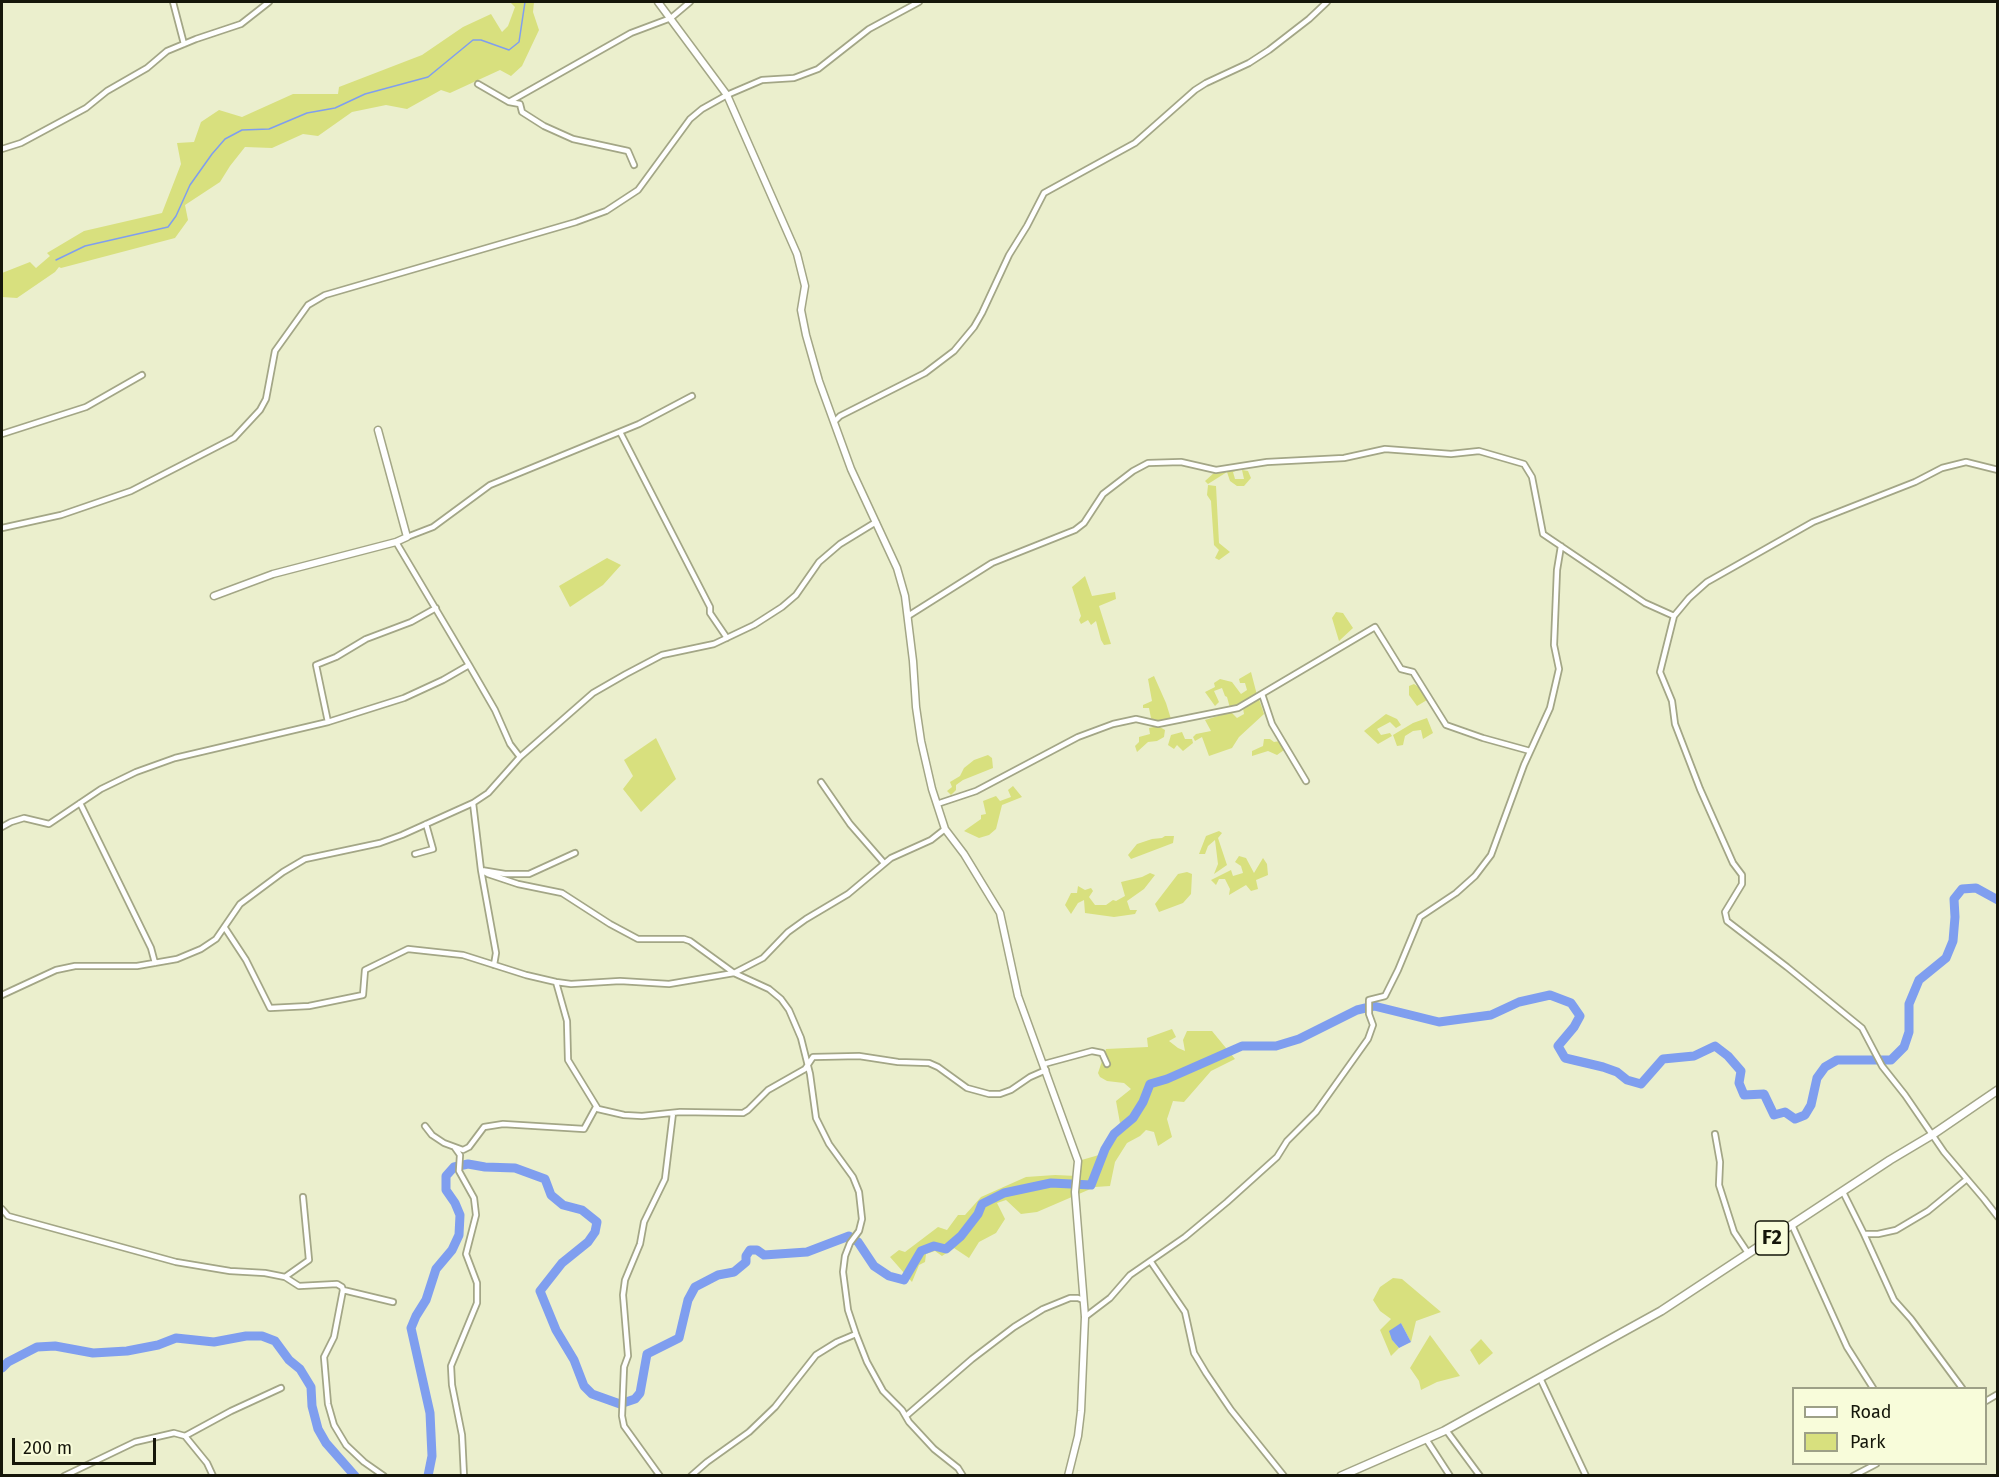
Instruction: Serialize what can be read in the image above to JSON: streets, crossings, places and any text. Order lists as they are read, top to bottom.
{
  "streets": {
    "main road": ["F2"]
  },
  "legend": ["Road", "Park"],
  "scale_bar": "200 m"
}
